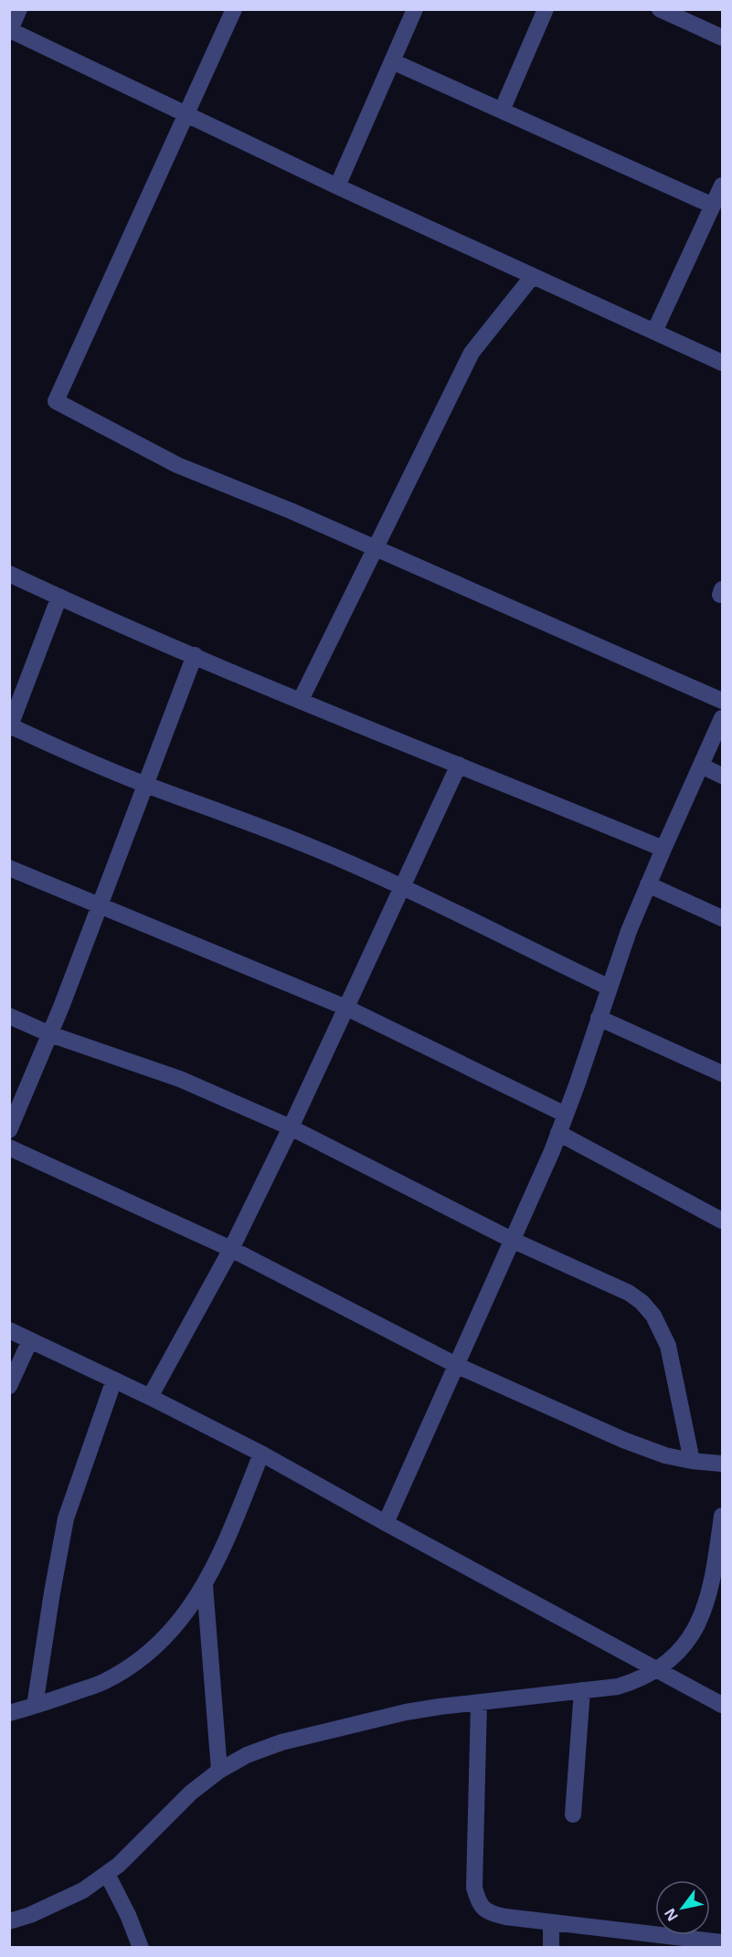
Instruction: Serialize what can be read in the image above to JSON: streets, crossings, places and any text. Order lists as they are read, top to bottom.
{
  "north": "bottom left"
}
